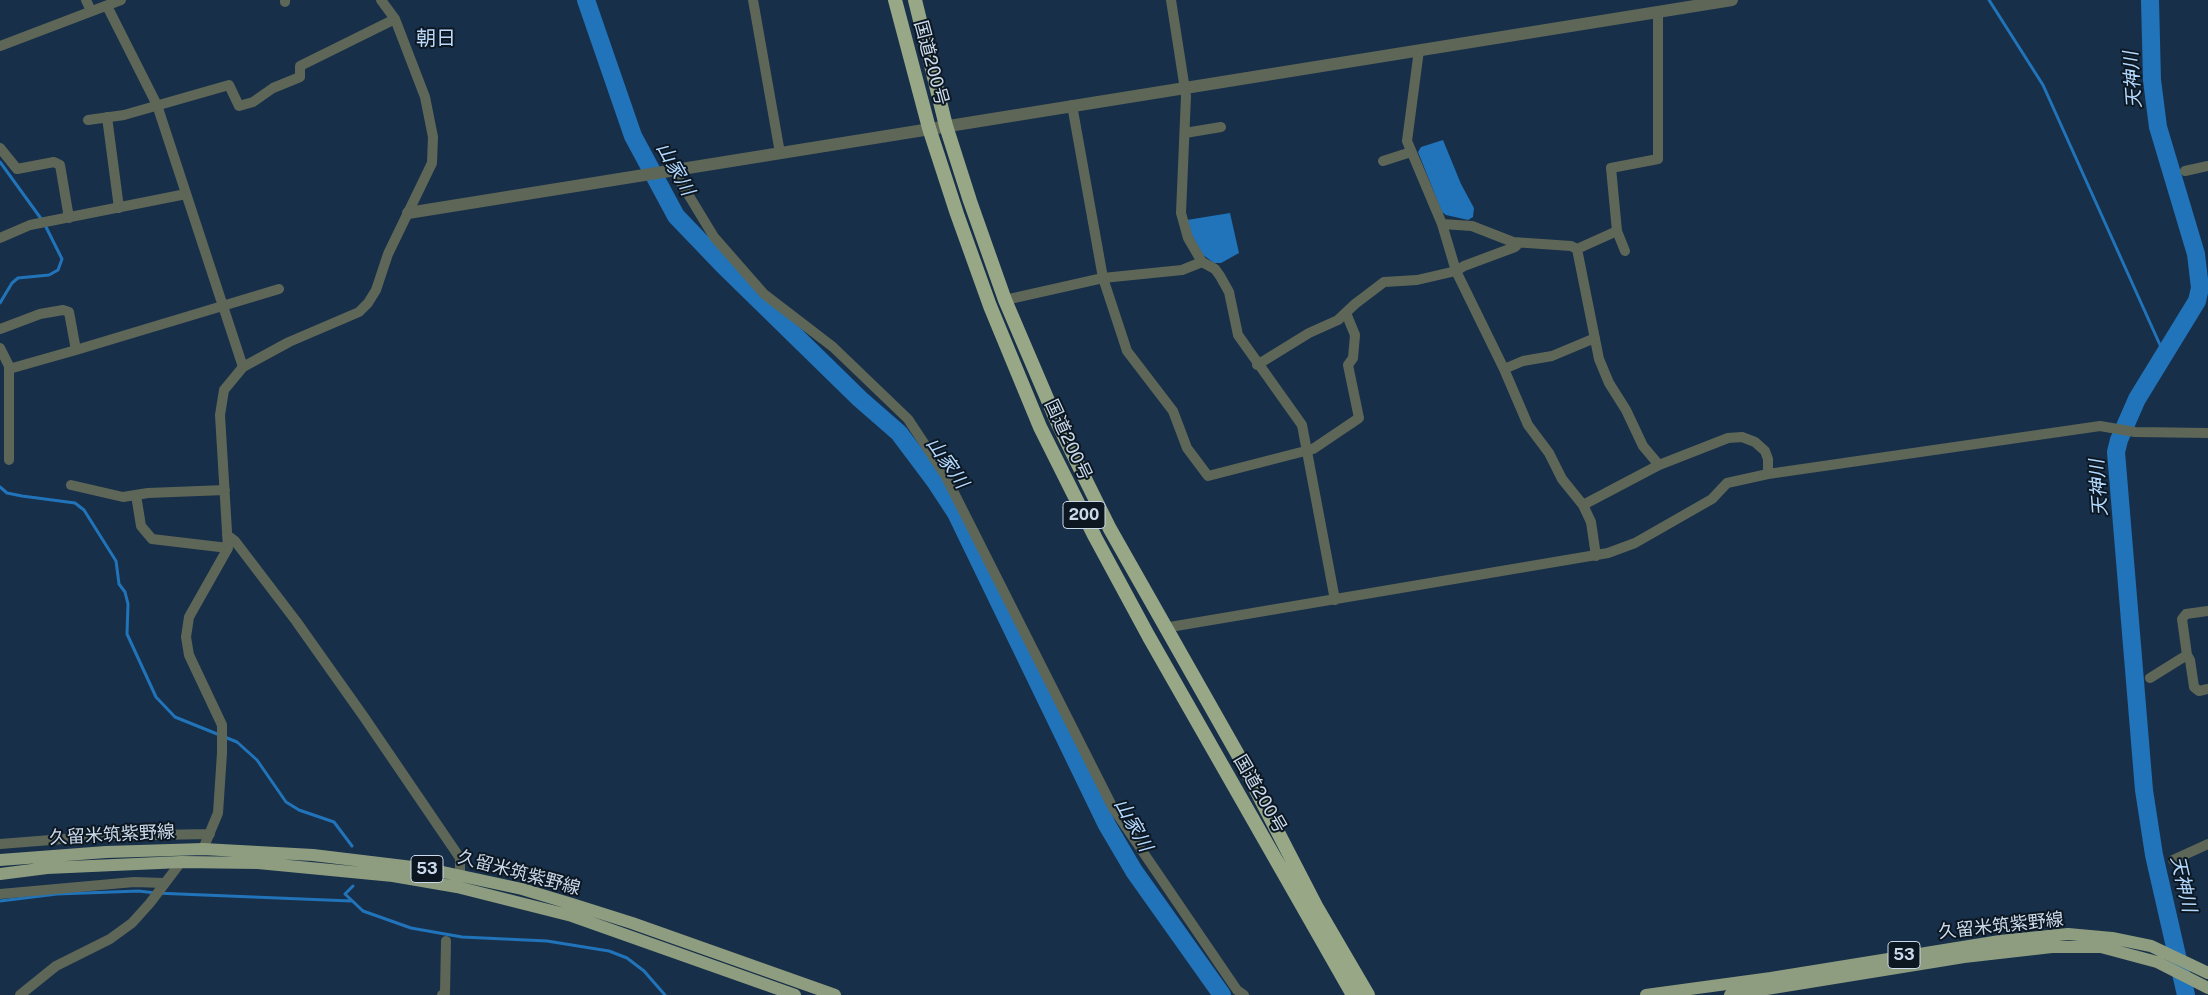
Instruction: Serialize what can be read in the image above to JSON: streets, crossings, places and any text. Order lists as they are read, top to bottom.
{
  "streets": {
    "highway": ["国道200号", "200"],
    "main road": ["久留米筑紫野線", "53"]
  },
  "districts": ["朝日"],
  "water": ["天神川", "山家川"]
}
